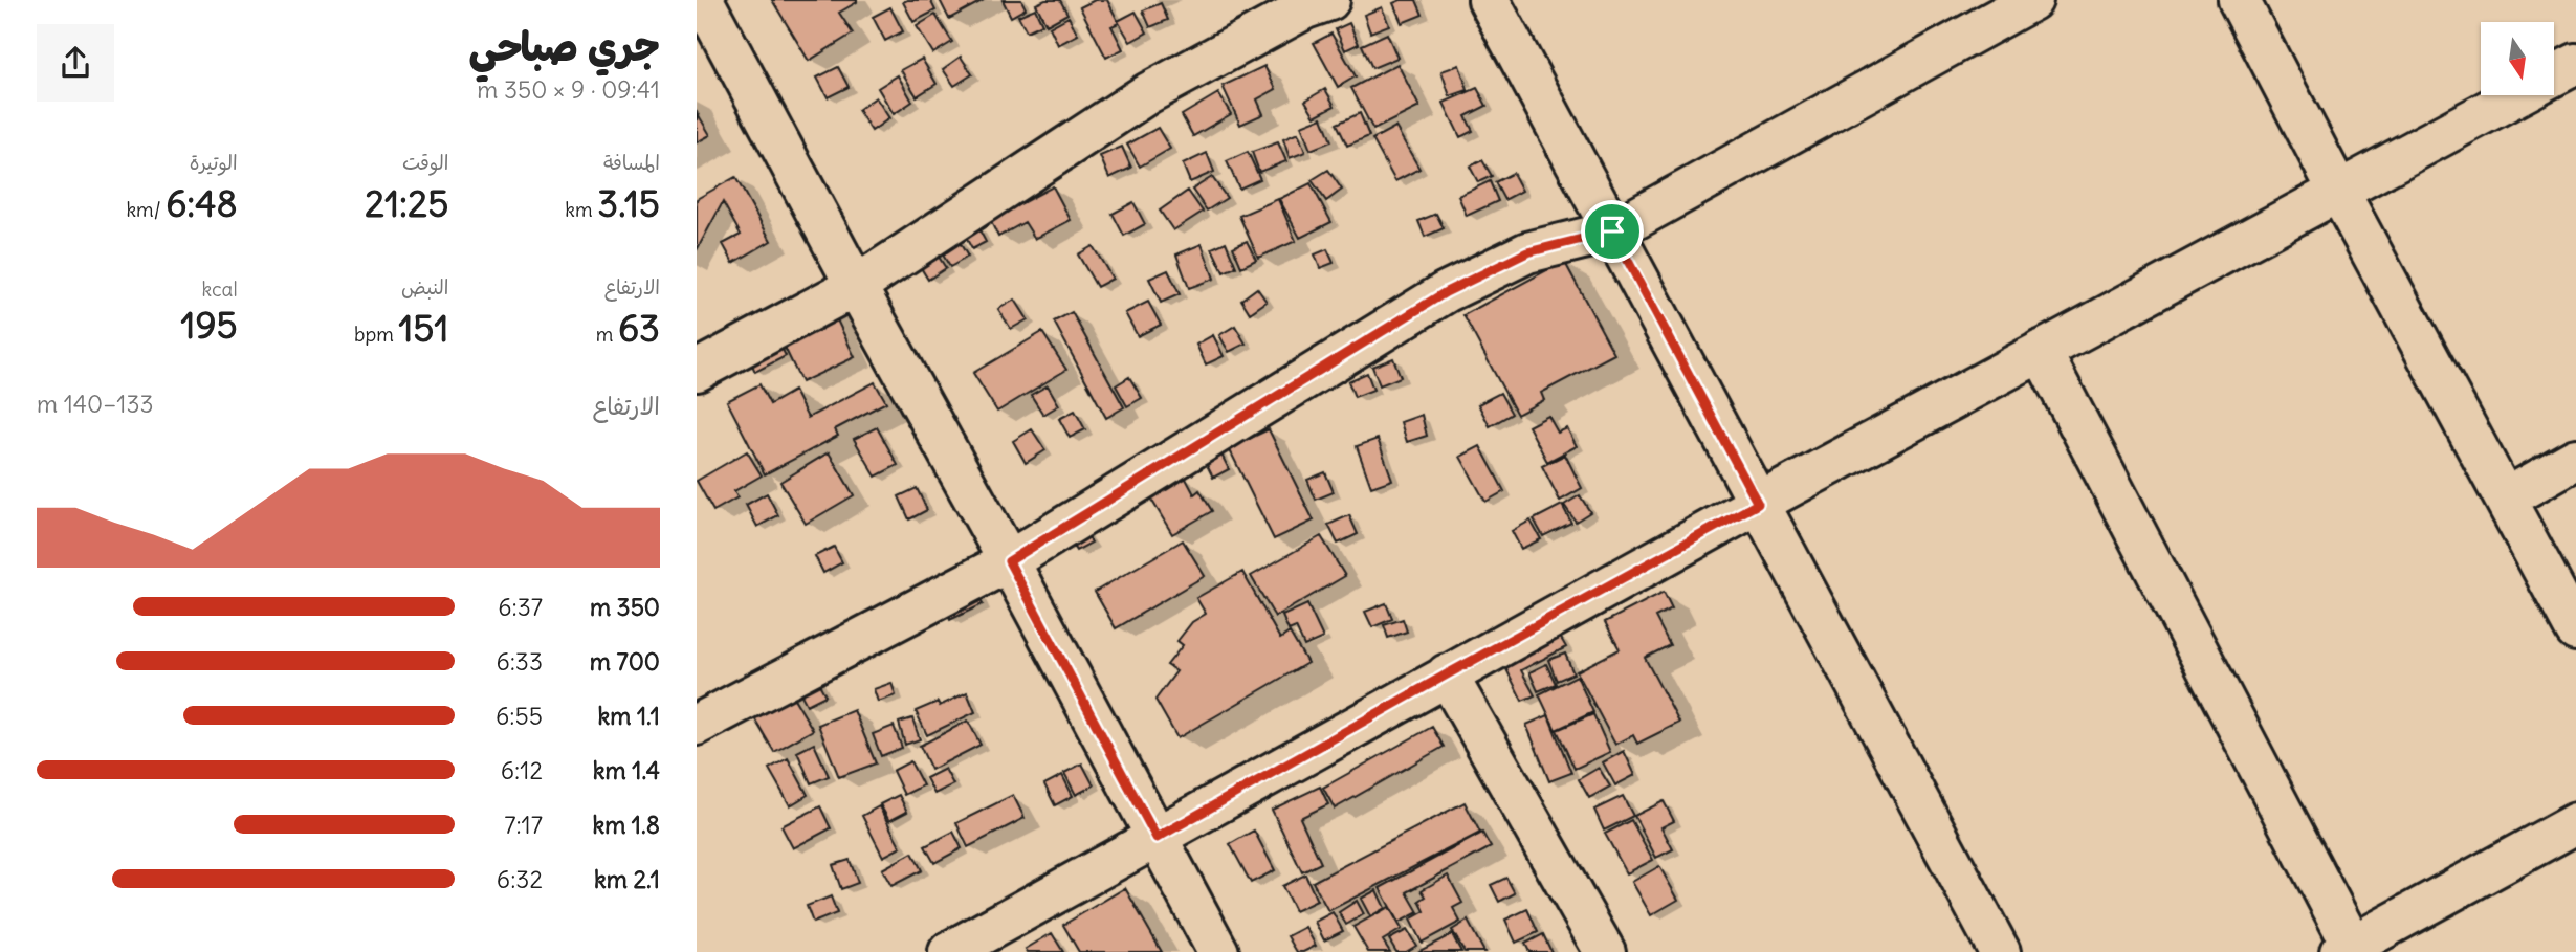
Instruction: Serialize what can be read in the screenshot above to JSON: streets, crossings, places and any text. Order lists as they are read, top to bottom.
{
  "north": "bottom",
  "page": {
    "heading": ["جري صباحي", "09:41 · 9 × 350 m"],
    "stats": [
      ["المسافة", "3.15 km"],
      ["الوقت", "21:25"],
      ["الوتيرة", "6:48 /km"],
      ["الارتفاع", "63 m"],
      ["النبض", "151 bpm"],
      ["kcal", "195"]
    ],
    "chart": ["الارتفاع", "133–140 m"],
    "list": [
      {
        "name": "350 m",
        "note": "6:37"
      },
      {
        "name": "700 m",
        "note": "6:33"
      },
      {
        "name": "1.1 km",
        "note": "6:55"
      },
      {
        "name": "1.4 km",
        "note": "6:12"
      },
      {
        "name": "1.8 km",
        "note": "7:17"
      },
      {
        "name": "2.1 km",
        "note": "6:32"
      }
    ]
  }
}
